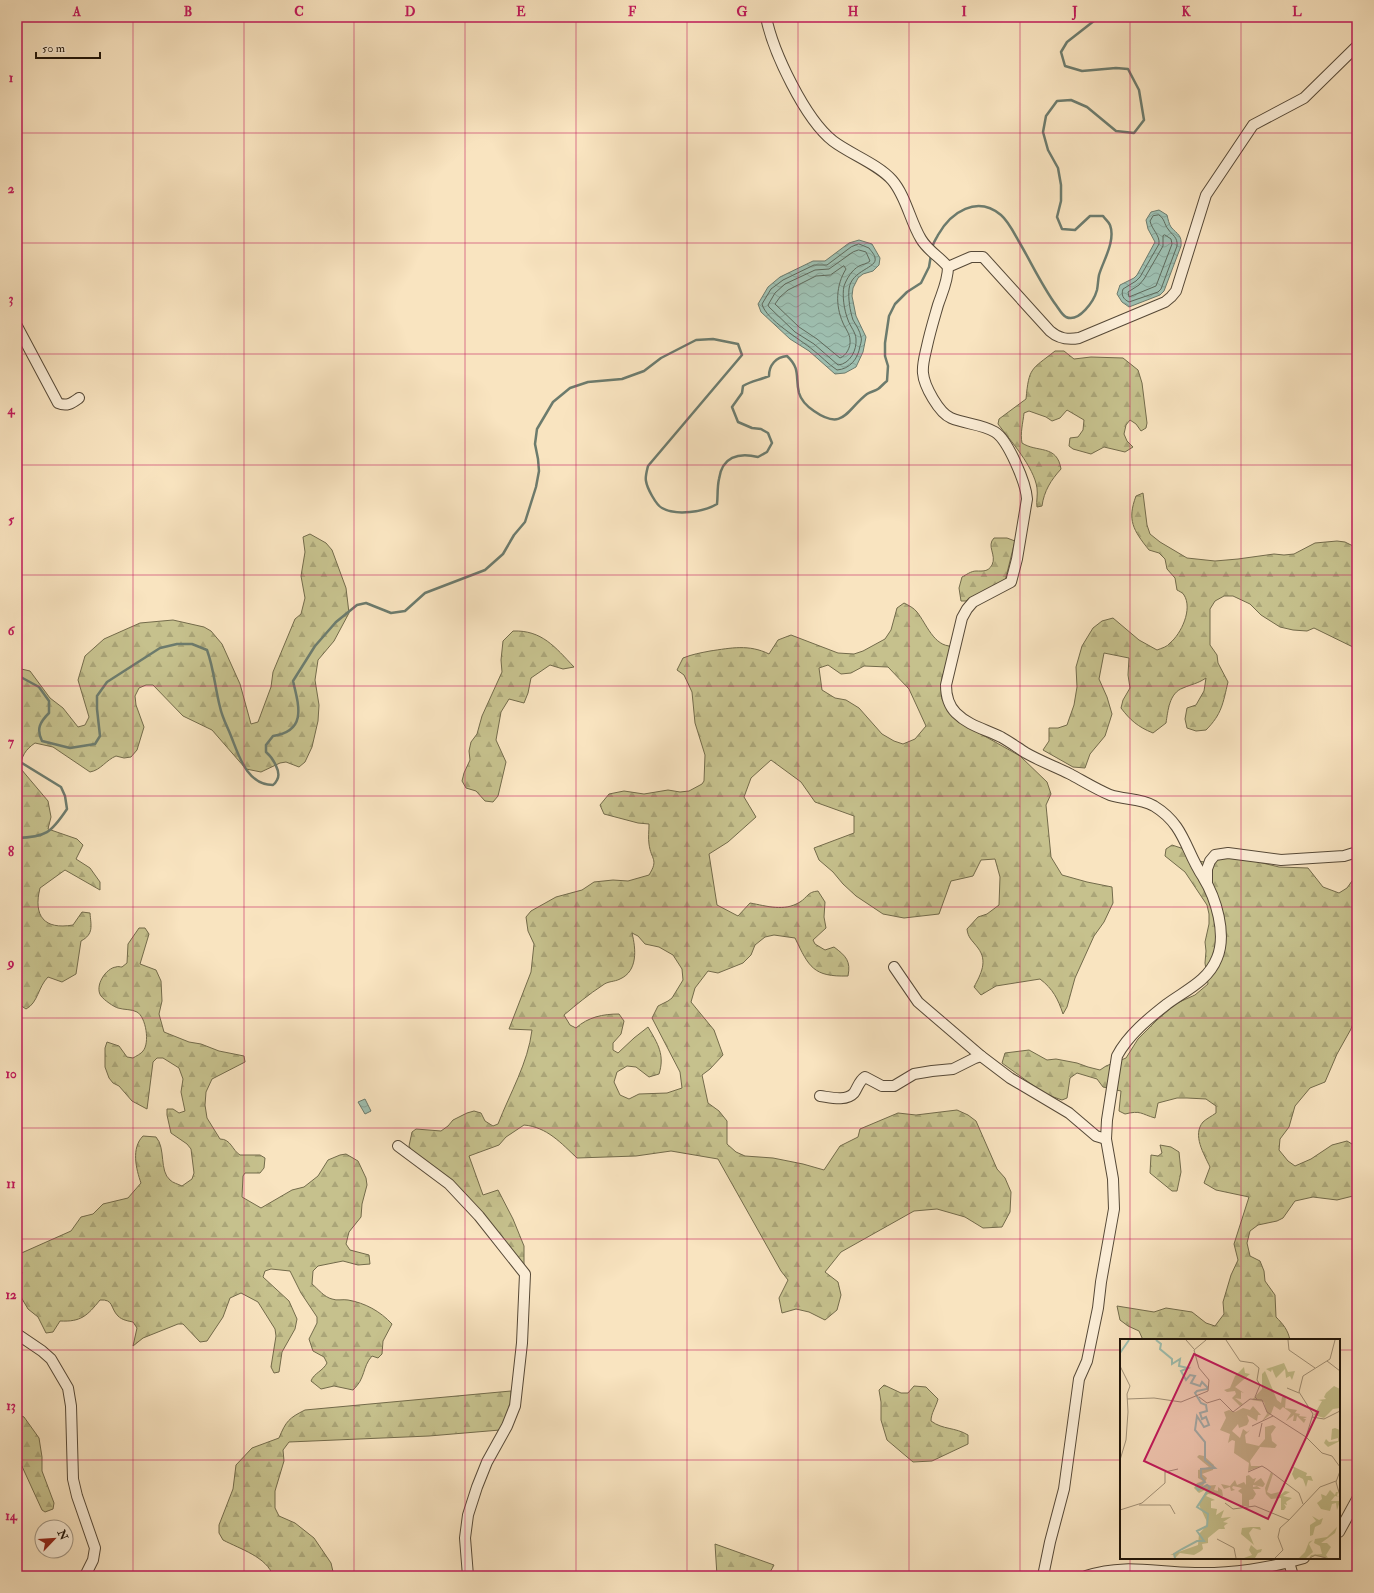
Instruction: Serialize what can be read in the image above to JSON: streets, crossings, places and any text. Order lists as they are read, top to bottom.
{
  "scale_bar": "50 m",
  "north": "top right",
  "grid": {
    "columns": [
      "A",
      "B",
      "C",
      "D",
      "E",
      "F",
      "G",
      "H",
      "I",
      "J",
      "K",
      "L"
    ],
    "rows": [
      "1",
      "2",
      "3",
      "4",
      "5",
      "6",
      "7",
      "8",
      "9",
      "10",
      "11",
      "12",
      "13",
      "14"
    ]
  }
}
